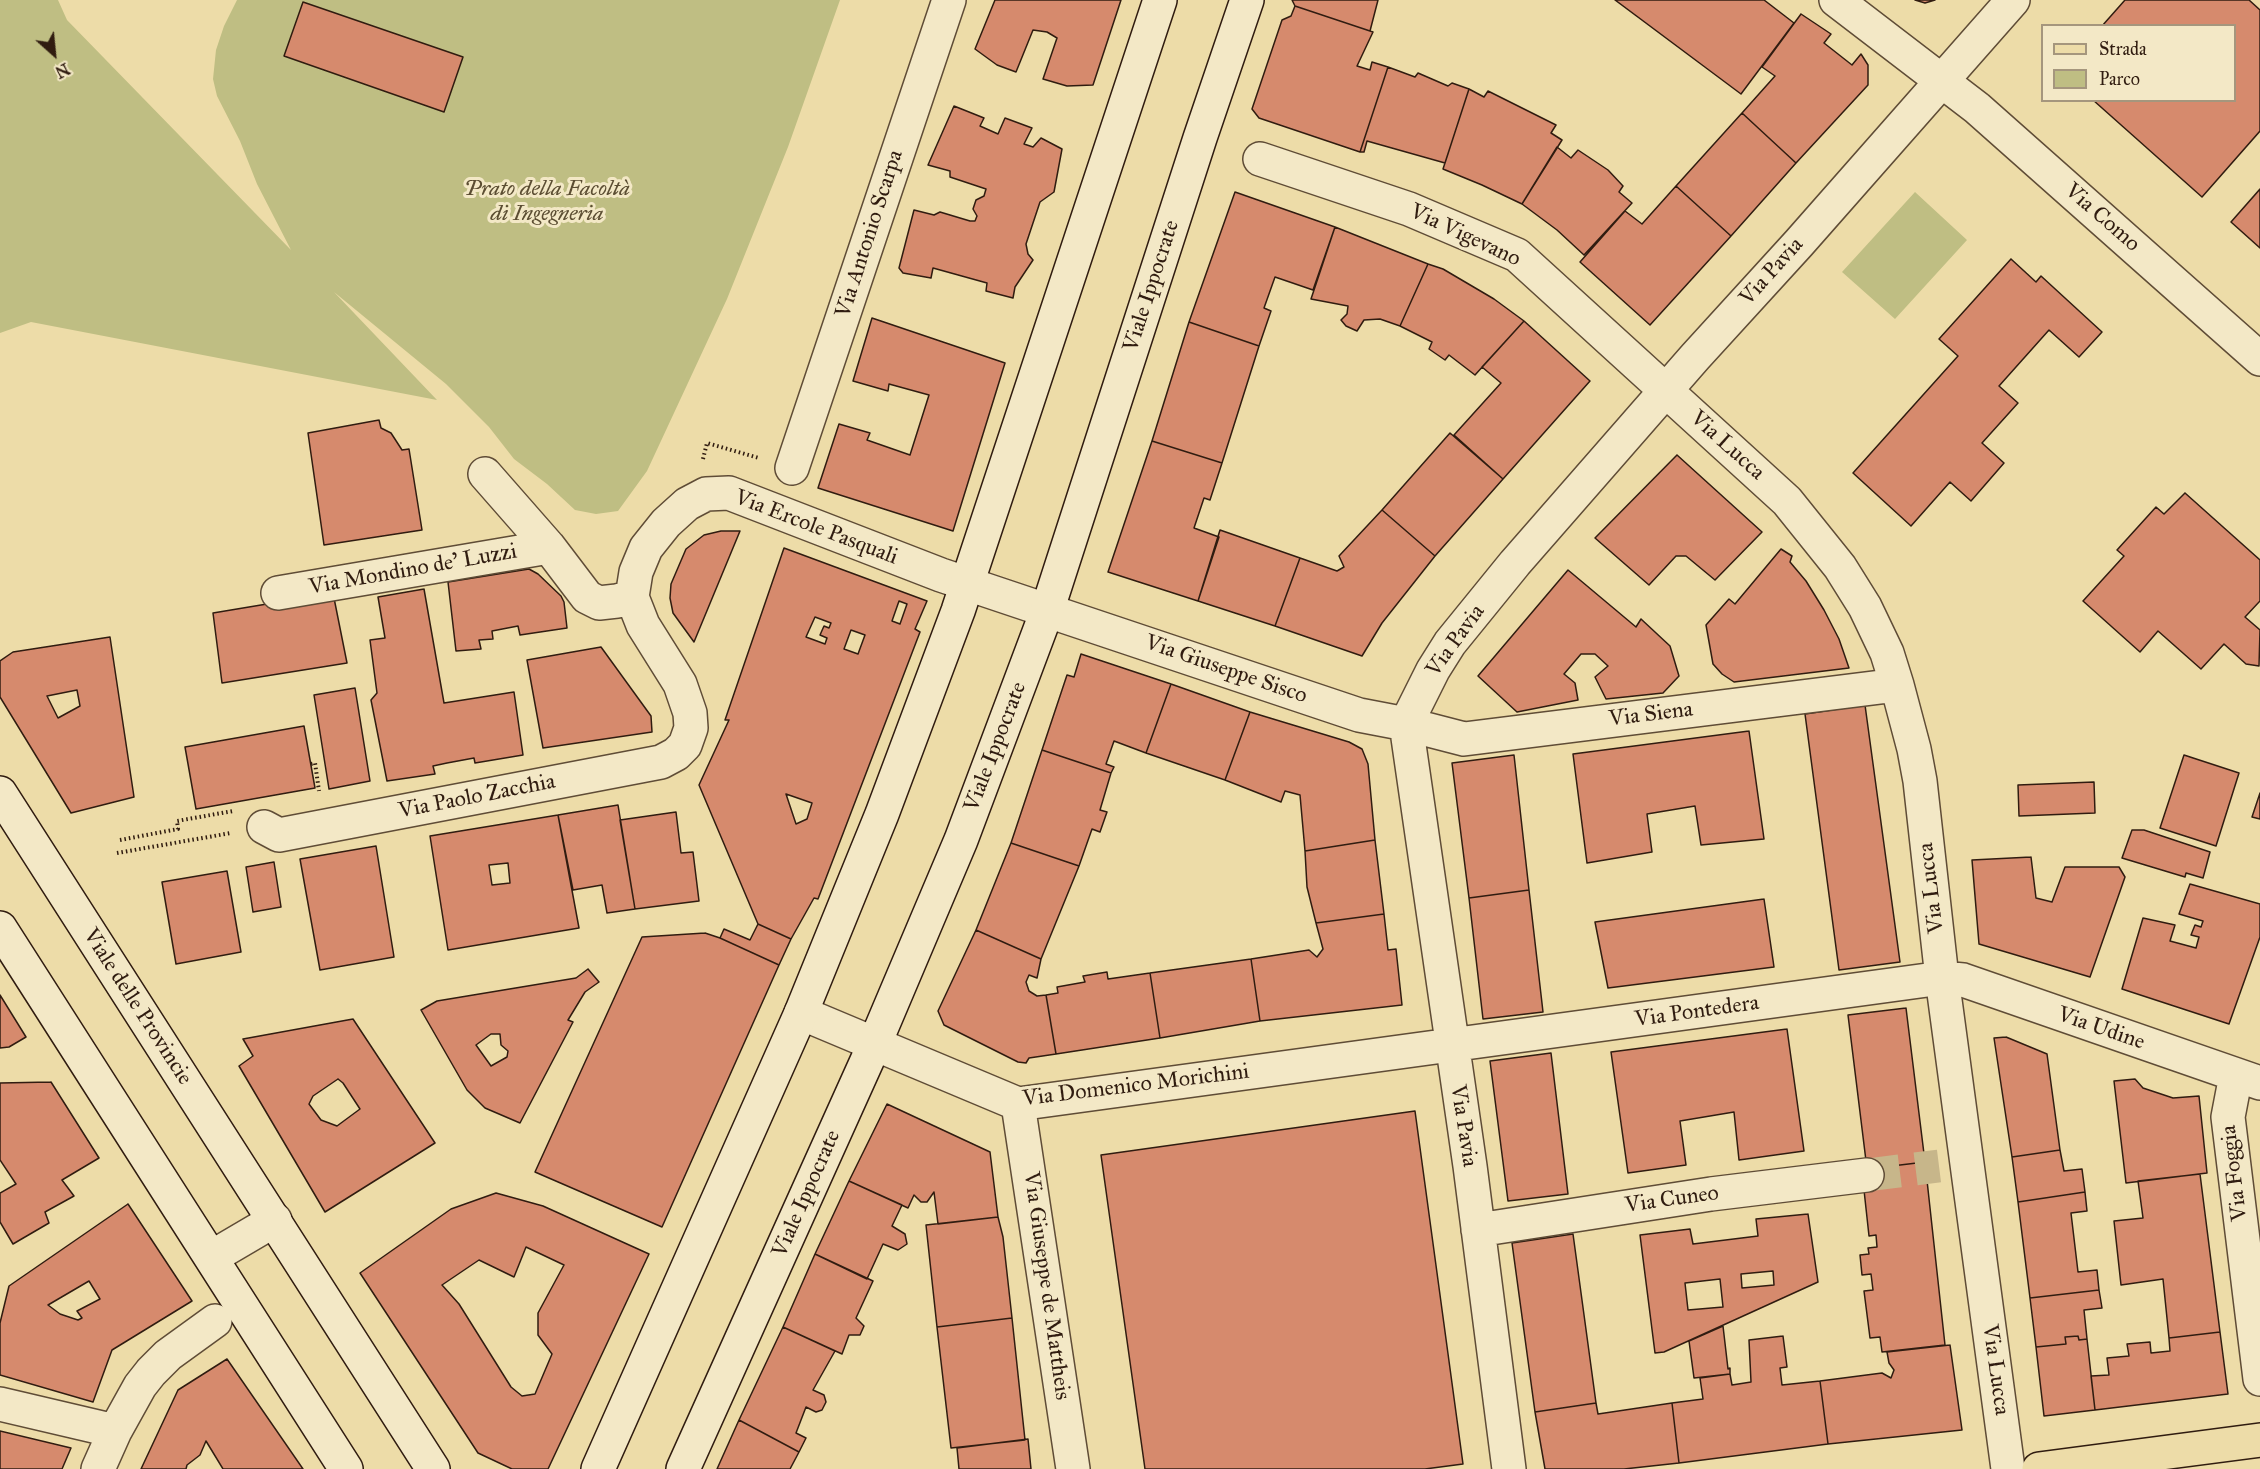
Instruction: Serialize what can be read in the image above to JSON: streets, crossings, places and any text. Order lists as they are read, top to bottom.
{
  "streets": {
    "street": [
      "Via Como",
      "Via Antonio Scarpa",
      "Via Vigevano",
      "Via Pavia",
      "Viale Ippocrate",
      "Via Lucca",
      "Via Ercole Pasquali",
      "Via Mondino de' Luzzi",
      "Via Giuseppe Sisco",
      "Via Siena",
      "Via Paolo Zacchia",
      "Viale delle Provincie",
      "Via Pontedera",
      "Via Udine",
      "Via Domenico Morichini",
      "Via Foggia",
      "Via Cuneo",
      "Via Giuseppe de Mattheis"
    ]
  },
  "crossings": [
    ["Via Como", "Via Pavia"],
    ["Via Vigevano", "Via Pavia"],
    ["Via Vigevano", "Via Lucca"],
    ["Via Pavia", "Via Lucca"],
    ["Via Pavia", "Via Giuseppe Sisco"],
    ["Via Pavia", "Via Siena"],
    ["Via Pavia", "Via Pontedera"],
    ["Via Pavia", "Via Domenico Morichini"],
    ["Via Pavia", "Via Cuneo"],
    ["Viale Ippocrate", "Via Ercole Pasquali"],
    ["Viale Ippocrate", "Via Giuseppe Sisco"],
    ["Viale Ippocrate", "Via Domenico Morichini"],
    ["Via Lucca", "Via Siena"],
    ["Via Lucca", "Via Pontedera"],
    ["Via Lucca", "Via Udine"],
    ["Via Ercole Pasquali", "Via Giuseppe Sisco"],
    ["Via Ercole Pasquali", "Via Paolo Zacchia"],
    ["Via Giuseppe Sisco", "Via Siena"],
    ["Via Pontedera", "Via Udine"],
    ["Via Pontedera", "Via Domenico Morichini"],
    ["Via Udine", "Via Foggia"],
    ["Via Domenico Morichini", "Via Giuseppe de Mattheis"]
  ],
  "parks": ["Prato della Facoltà di Ingegneria"],
  "legend": ["Strada", "Parco"],
  "north": "bottom right"
}
